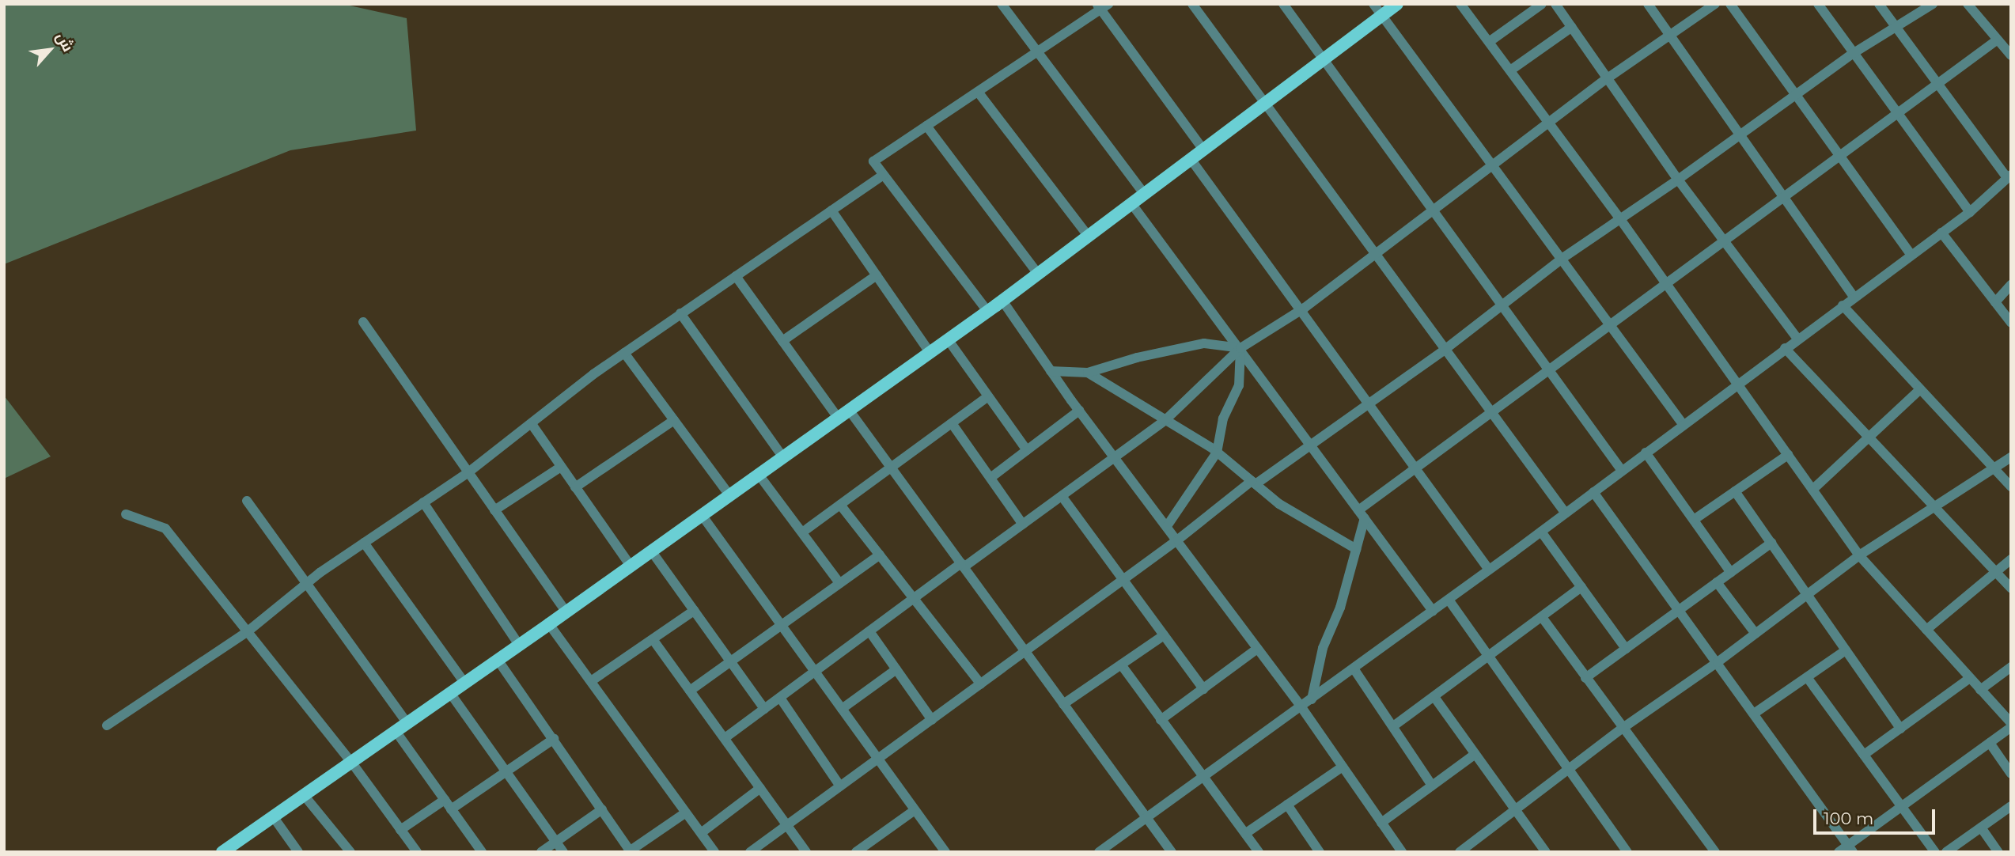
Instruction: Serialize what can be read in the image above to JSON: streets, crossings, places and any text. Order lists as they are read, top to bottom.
{
  "scale_bar": "100 m",
  "north": "top right"
}
